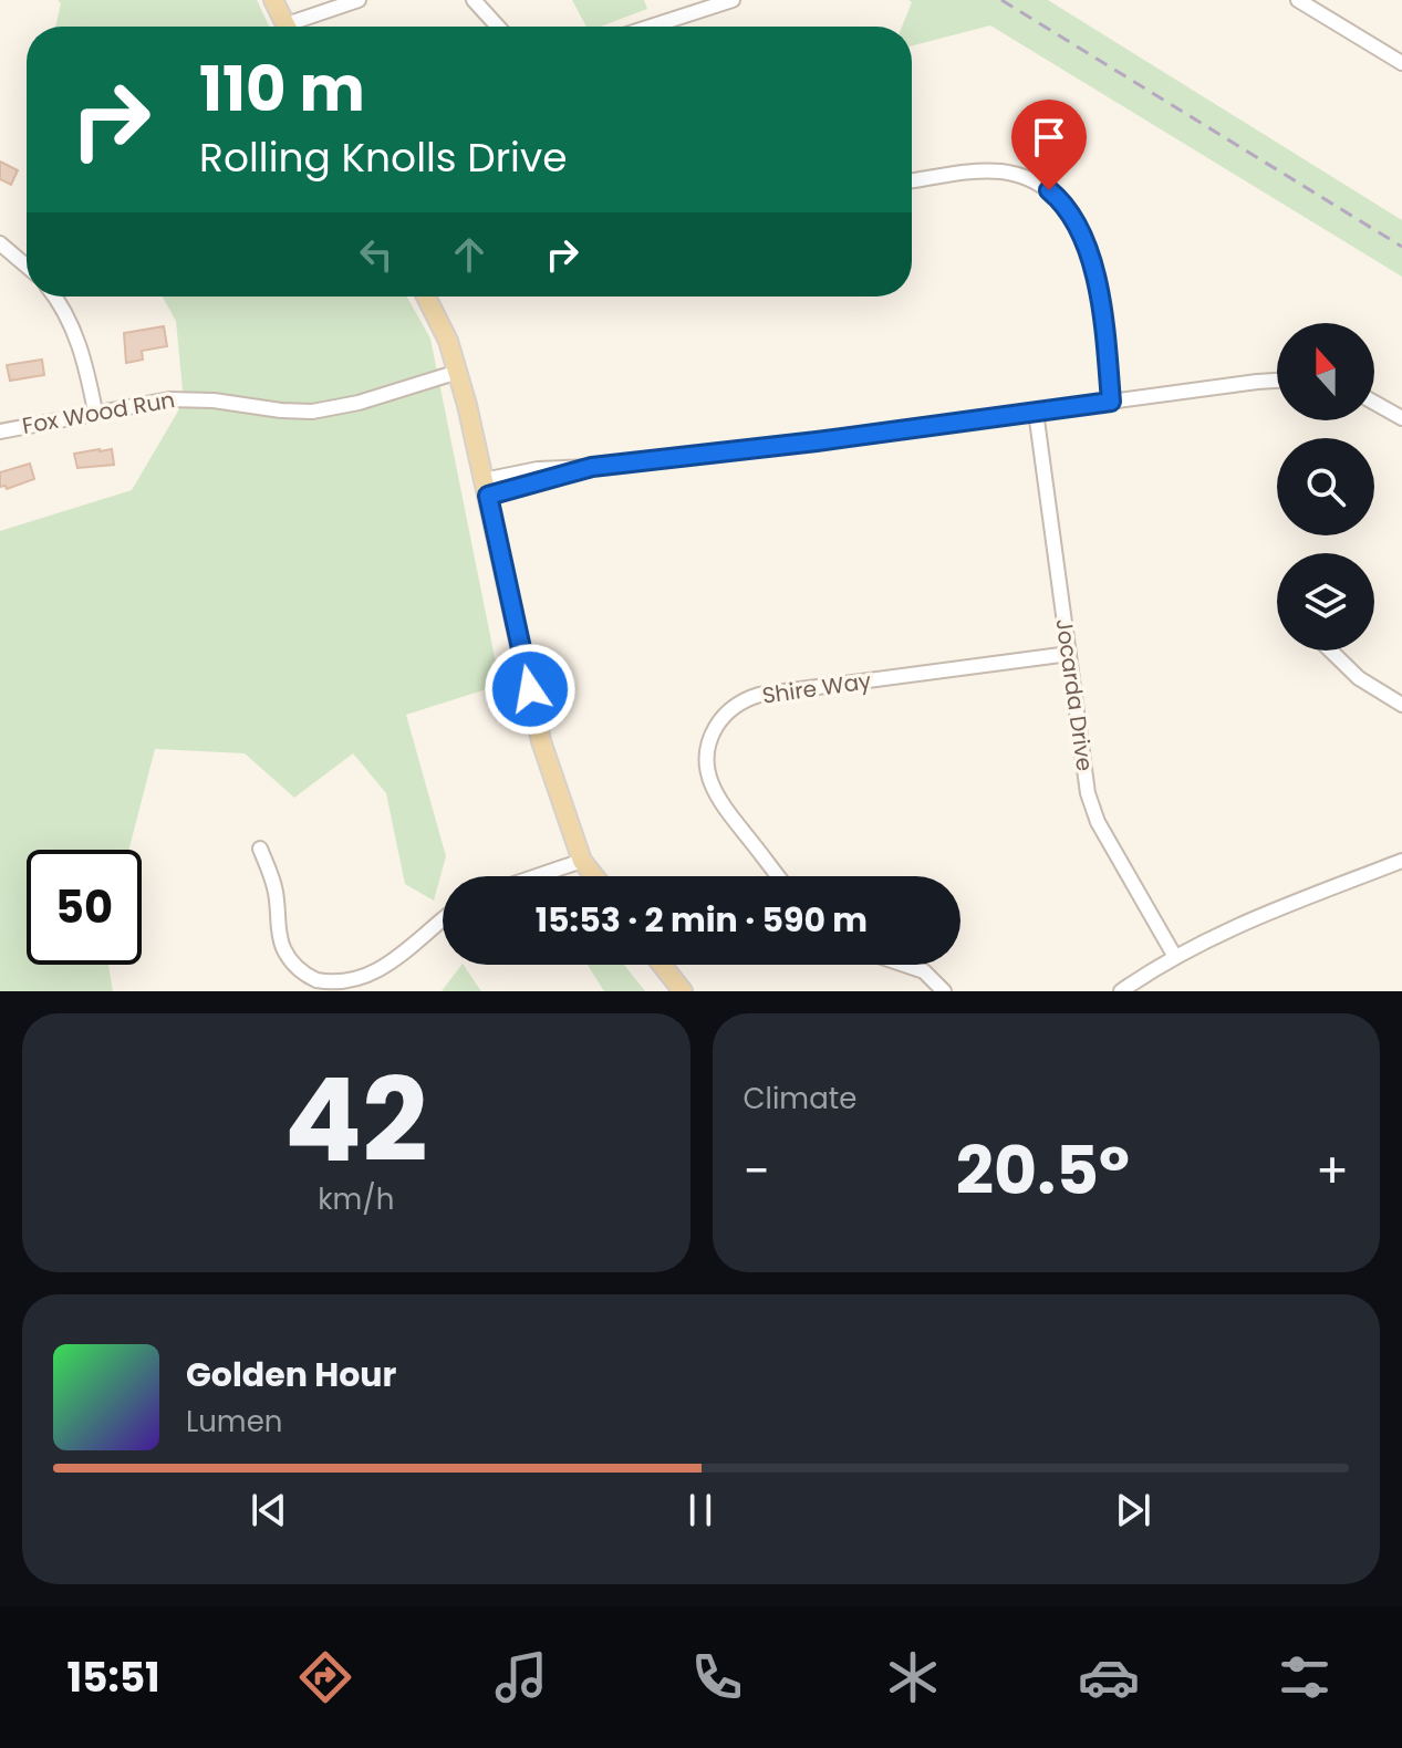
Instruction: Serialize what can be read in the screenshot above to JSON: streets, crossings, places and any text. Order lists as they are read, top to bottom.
{
  "streets": {
    "street": ["Fox Wood Run", "Shire Way", "Jocarda Drive"]
  },
  "crossings": [
    ["Shire Way", "Jocarda Drive"]
  ],
  "north": "top",
  "page": {
    "turn": ["110 m", "Rolling Knolls Drive"],
    "limit": "50",
    "trip": "15:53 · 2 min · 590 m",
    "tile": [
      ["42", "km/h"],
      "Climate"
    ],
    "heat": ["−", "20.5°", "+"],
    "song": ["Golden Hour", "Lumen"],
    "tabs": "15:51"
  }
}
